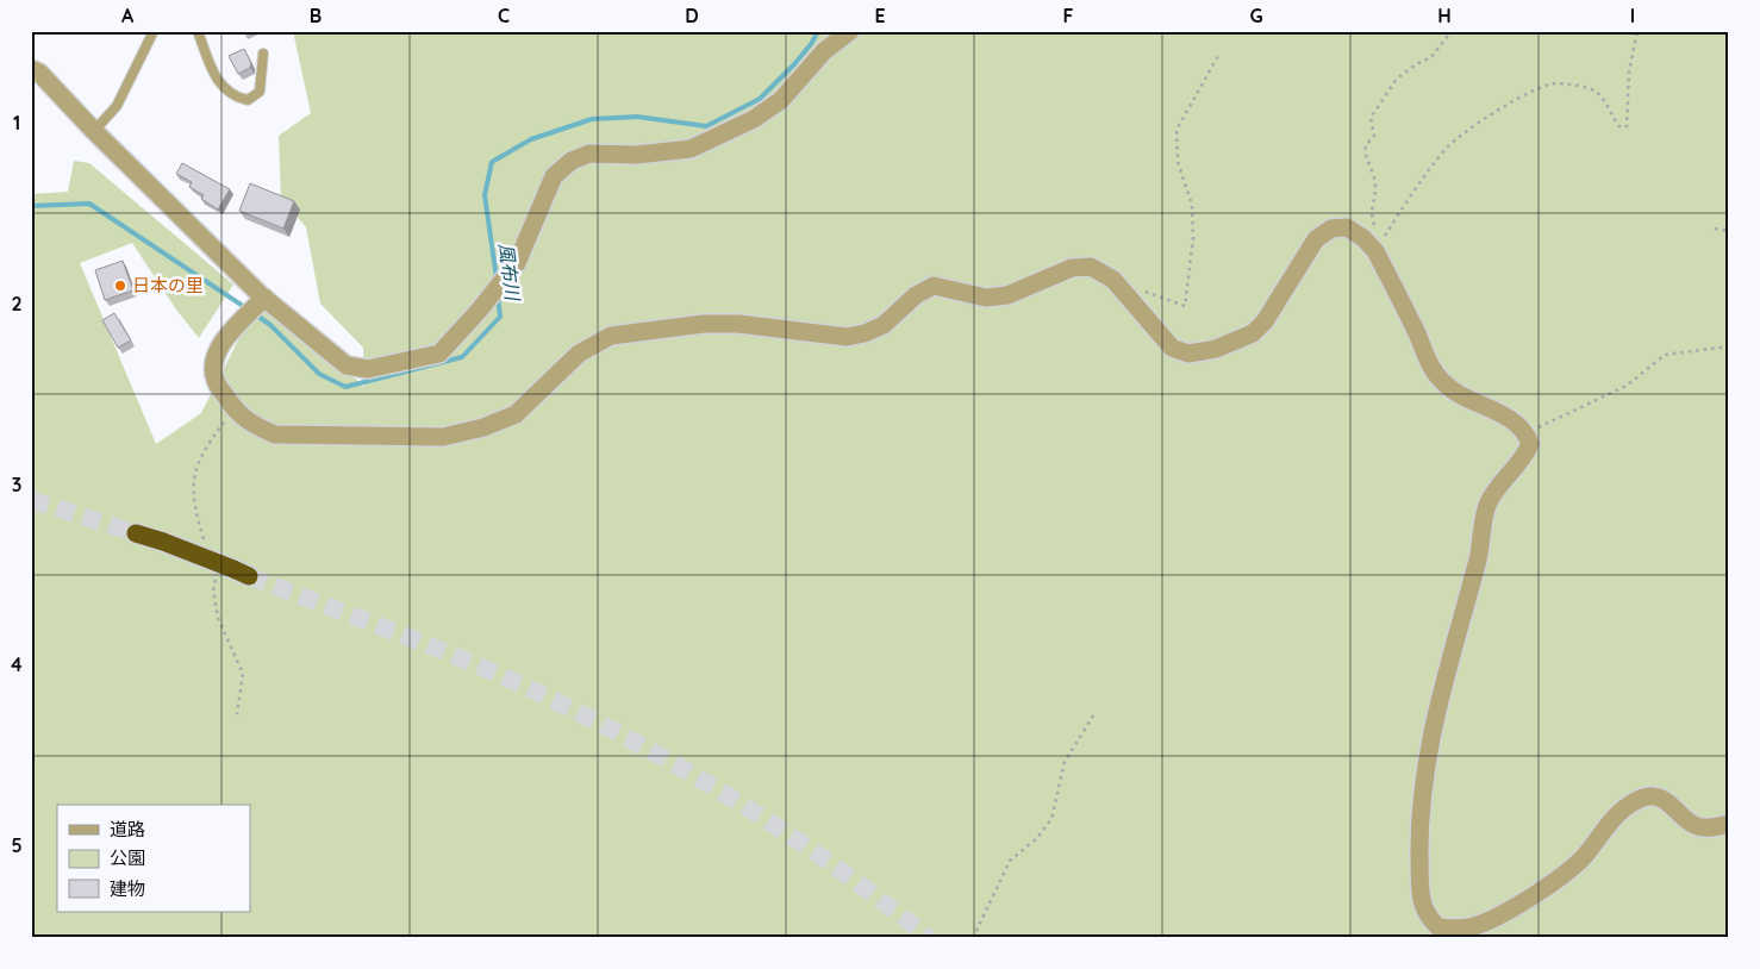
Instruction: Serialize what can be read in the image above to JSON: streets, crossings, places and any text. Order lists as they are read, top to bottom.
{
  "water": ["風布川"],
  "places": ["日本の里"],
  "legend": ["道路", "公園", "建物"],
  "grid": {
    "columns": [
      "A",
      "B",
      "C",
      "D",
      "E",
      "F",
      "G",
      "H",
      "I"
    ],
    "rows": [
      "1",
      "2",
      "3",
      "4",
      "5"
    ]
  }
}
